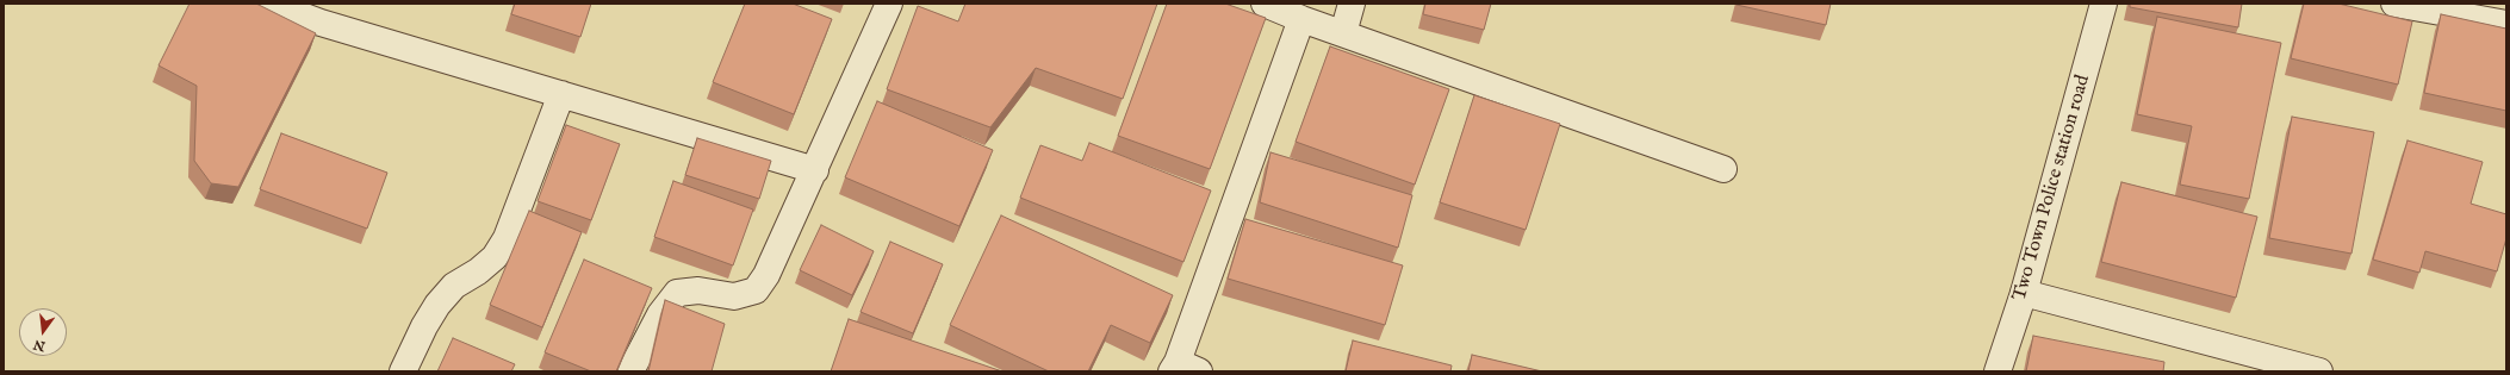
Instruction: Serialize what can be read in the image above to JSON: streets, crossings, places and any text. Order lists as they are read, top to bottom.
{
  "streets": {
    "street": ["Two Town Police station road"]
  },
  "north": "bottom"
}
